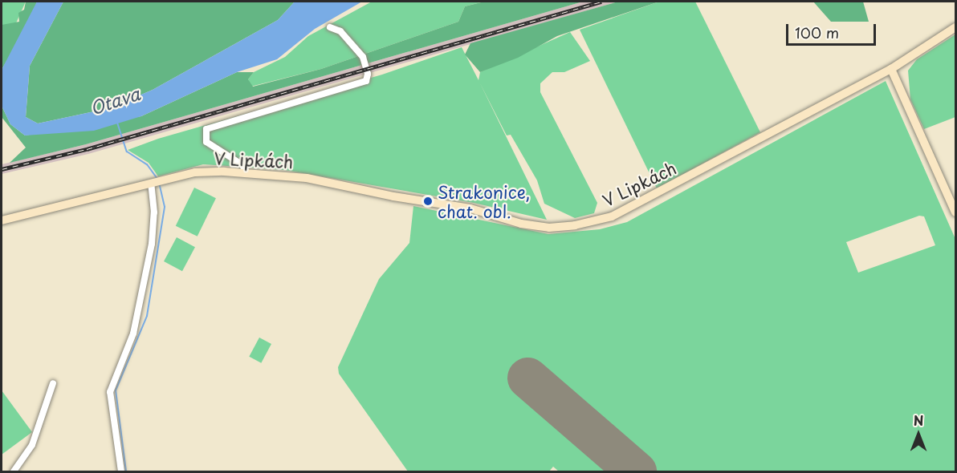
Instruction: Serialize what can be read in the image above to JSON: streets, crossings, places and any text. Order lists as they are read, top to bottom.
{
  "streets": {
    "street": ["V Lipkách"]
  },
  "water": ["Otava"],
  "places": ["Strakonice, chat. obl."],
  "scale_bar": "100 m",
  "north": "top"
}
